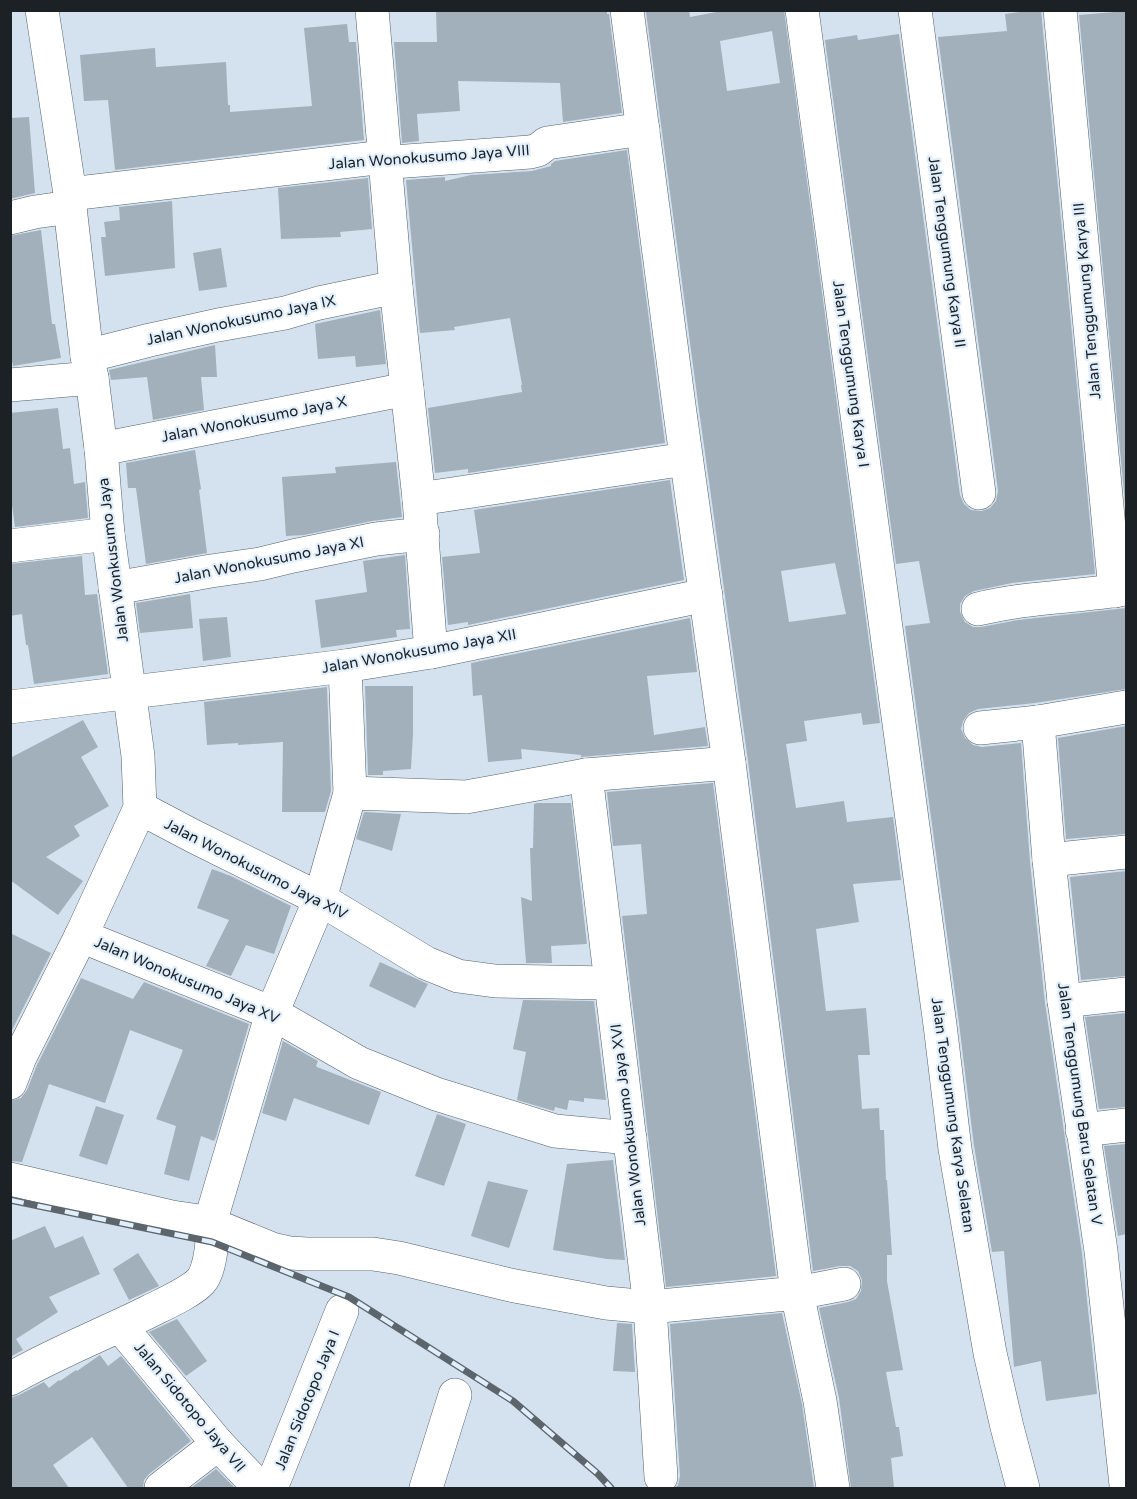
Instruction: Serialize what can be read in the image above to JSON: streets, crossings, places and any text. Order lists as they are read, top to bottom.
{
  "streets": {
    "street": [
      "Jalan Wonokusumo Jaya VIII",
      "Jalan Tenggumung Karya II",
      "Jalan Tenggumung Karya III",
      "Jalan Wonokusumo Jaya IX",
      "Jalan Tenggumung Karya I",
      "Jalan Wonokusumo Jaya X",
      "Jalan Wonkusumo Jaya",
      "Jalan Wonokusumo Jaya XI",
      "Jalan Wonokusumo Jaya XII",
      "Jalan Wonokusumo Jaya XIV",
      "Jalan Wonokusumo Jaya XV",
      "Jalan Tenggumung Baru Selatan V",
      "Jalan Tenggumung Karya Selatan",
      "Jalan Wonokusumo Jaya XVI",
      "Jalan Sidotopo Jaya I",
      "Jalan Sidotopo Jaya VII"
    ]
  },
  "crossings": [
    ["Jalan Wonokusumo Jaya VIII", "Jalan Wonkusumo Jaya"],
    ["Jalan Wonokusumo Jaya IX", "Jalan Wonkusumo Jaya"],
    ["Jalan Tenggumung Karya I", "Jalan Tenggumung Karya Selatan"],
    ["Jalan Wonokusumo Jaya X", "Jalan Wonkusumo Jaya"],
    ["Jalan Wonkusumo Jaya", "Jalan Wonokusumo Jaya XI"],
    ["Jalan Wonkusumo Jaya", "Jalan Wonokusumo Jaya XII"],
    ["Jalan Wonkusumo Jaya", "Jalan Wonokusumo Jaya XIV"],
    ["Jalan Wonkusumo Jaya", "Jalan Wonokusumo Jaya XV"],
    ["Jalan Wonokusumo Jaya XIV", "Jalan Wonokusumo Jaya XVI"],
    ["Jalan Wonokusumo Jaya XV", "Jalan Wonokusumo Jaya XVI"]
  ]
}
